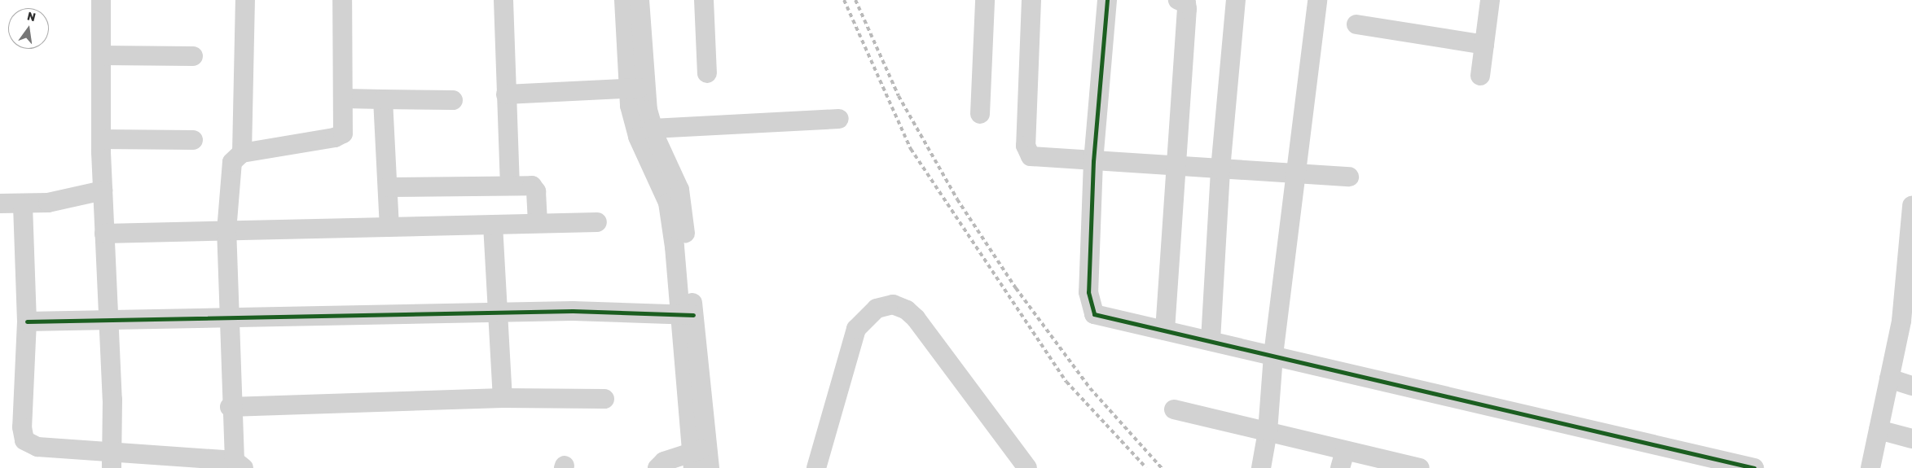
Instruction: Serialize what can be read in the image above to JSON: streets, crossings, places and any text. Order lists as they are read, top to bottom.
{
  "north": "top"
}
